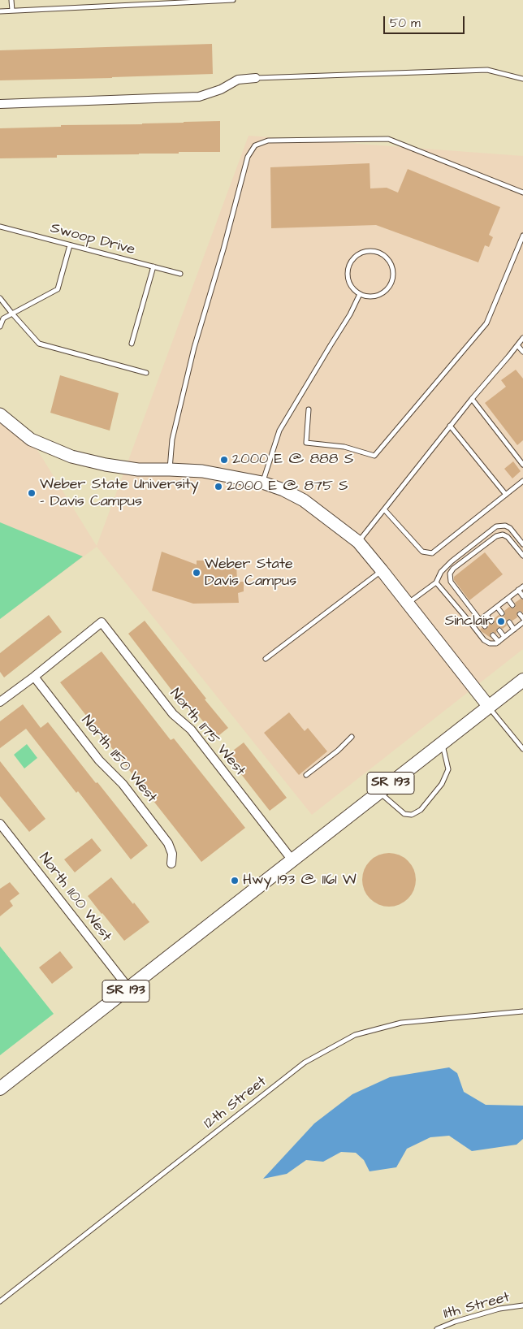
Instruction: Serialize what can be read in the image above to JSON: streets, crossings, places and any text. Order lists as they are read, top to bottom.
{
  "streets": {
    "main road": ["SR 193"],
    "street": ["North 1175 West", "North 1150 West", "North 1100 West"],
    "lane": ["Swoop Drive", "12th Street", "11th Street"]
  },
  "crossings": [
    ["North 1175 West", "North 1150 West"],
    ["North 1175 West", "SR 193"],
    ["SR 193", "North 1100 West"]
  ],
  "places": [
    "2000 E @ 888 S",
    "2000 E @ 875 S",
    "Weber State University - Davis Campus",
    "Weber State Davis Campus",
    "Sinclair",
    "Hwy 193 @ 1161 W"
  ],
  "scale_bar": "50 m"
}
